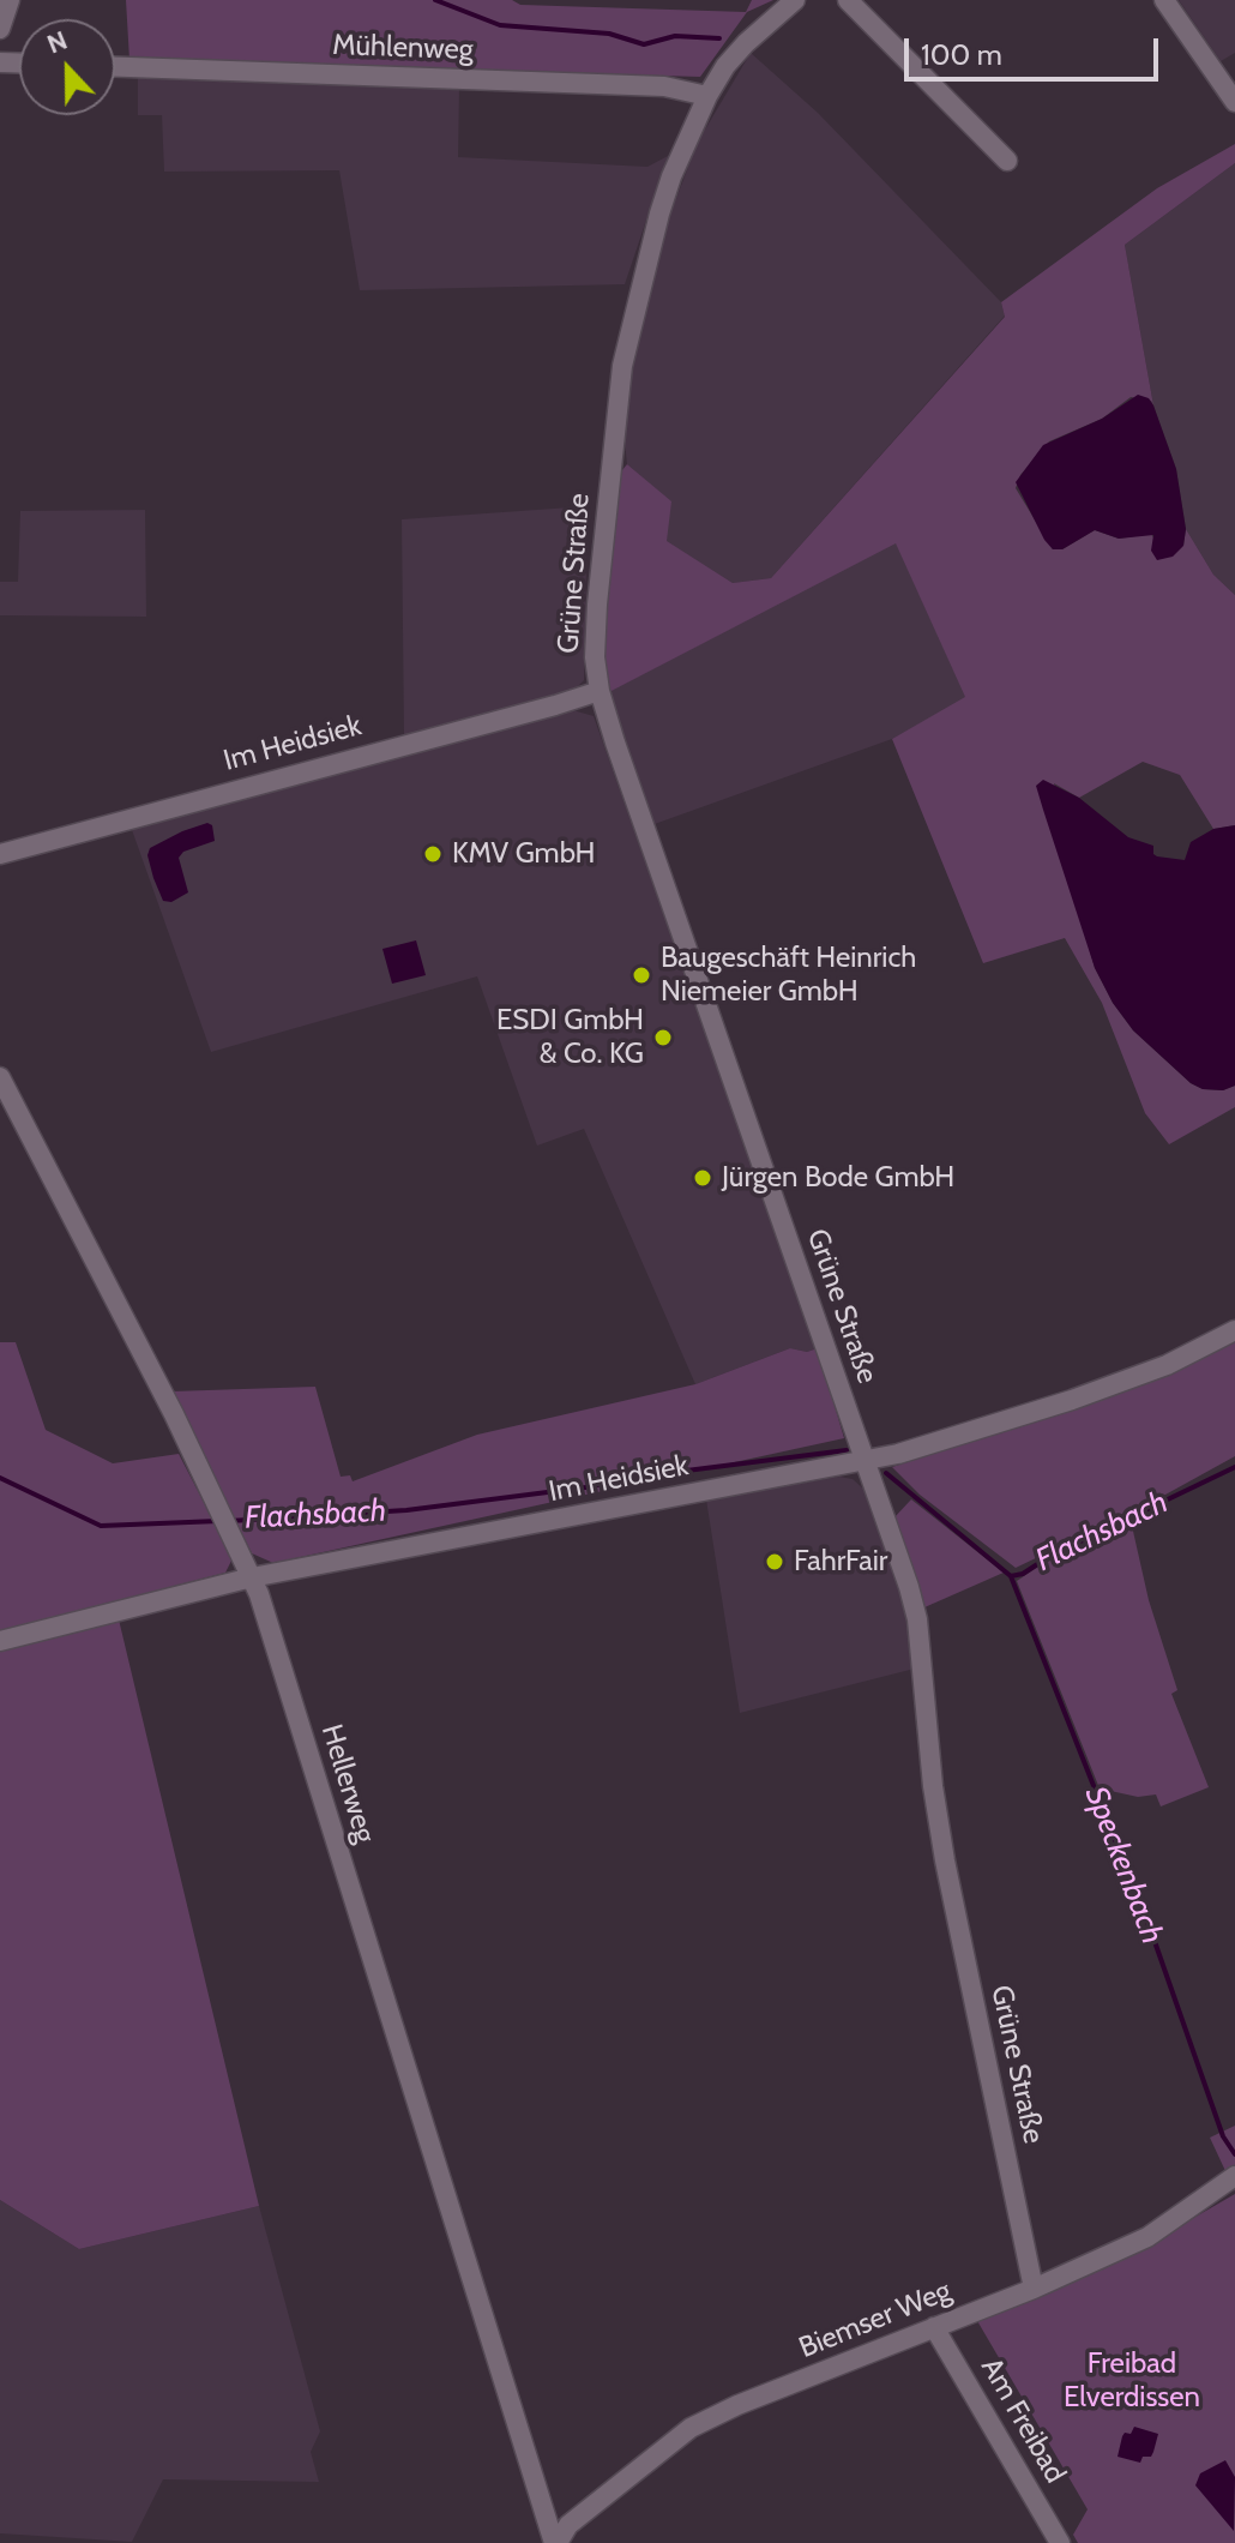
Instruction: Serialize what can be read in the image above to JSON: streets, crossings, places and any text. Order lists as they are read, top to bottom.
{
  "streets": {
    "street": [
      "Mühlenweg",
      "Grüne Straße",
      "Im Heidsiek",
      "Hellerweg",
      "Biemser Weg",
      "Am Freibad"
    ]
  },
  "crossings": [
    ["Mühlenweg", "Grüne Straße"],
    ["Grüne Straße", "Im Heidsiek"],
    ["Grüne Straße", "Biemser Weg"],
    ["Im Heidsiek", "Hellerweg"],
    ["Hellerweg", "Biemser Weg"],
    ["Biemser Weg", "Am Freibad"]
  ],
  "water": ["Flachsbach", "Speckenbach"],
  "parks": ["Freibad Elverdissen"],
  "places": [
    "KMV GmbH",
    "Baugeschäft Heinrich Niemeier GmbH",
    "ESDI GmbH & Co. KG",
    "Jürgen Bode GmbH",
    "FahrFair"
  ],
  "scale_bar": "100 m",
  "north": "top"
}
